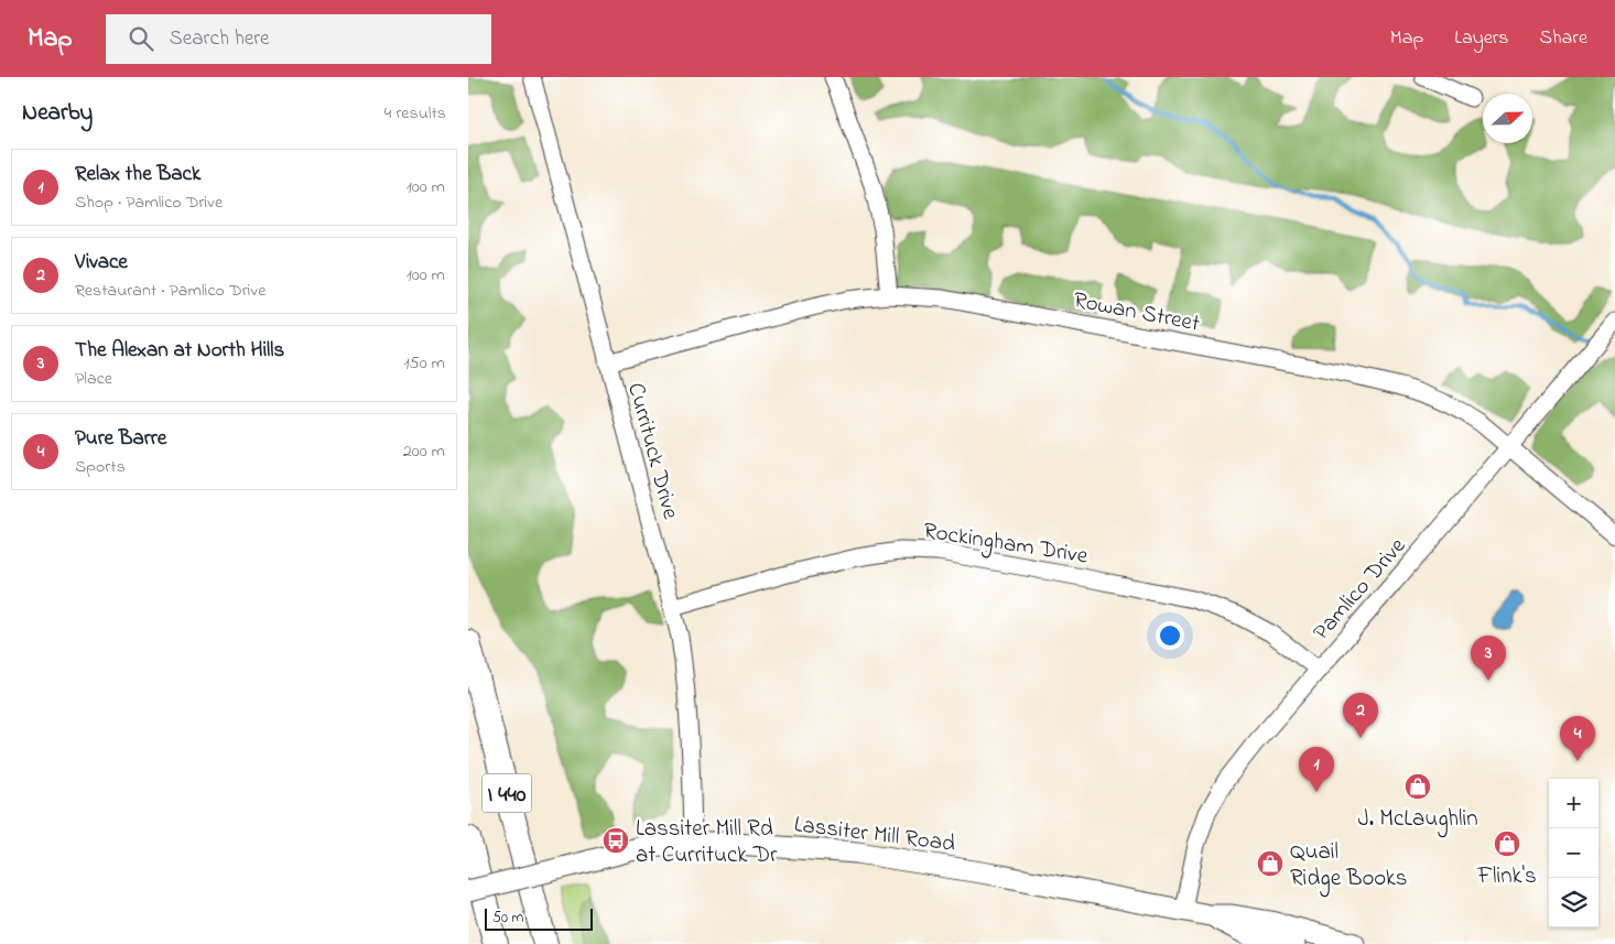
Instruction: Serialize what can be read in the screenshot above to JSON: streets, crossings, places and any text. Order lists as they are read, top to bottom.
{
  "streets": {
    "highway": ["I 440"],
    "main road": ["Lassiter Mill Road"],
    "street": [
      "Rowan Street",
      "Currituck Drive",
      "Rockingham Drive",
      "Pamlico Drive"
    ]
  },
  "crossings": [
    ["Rowan Street", "Currituck Drive"],
    ["Rowan Street", "Pamlico Drive"],
    ["Currituck Drive", "Rockingham Drive"],
    ["Currituck Drive", "Lassiter Mill Road"],
    ["Rockingham Drive", "Pamlico Drive"],
    ["Pamlico Drive", "Lassiter Mill Road"]
  ],
  "places": {
    "shop": ["J. McLaughlin", "Flink's", "Quail Ridge Books"],
    "bus stop": ["Lassiter Mill Rd at Currituck Dr"]
  },
  "scale_bar": "50 m",
  "north": "right",
  "page": {
    "header": "Map",
    "search": "Search here",
    "nav": ["Map", "Layers", "Share"],
    "heading": ["Nearby", "4 results"],
    "list": [
      {
        "mark": "1",
        "name": "Relax the Back",
        "note": "Shop · Pamlico Drive",
        "value": "100 m"
      },
      {
        "mark": "2",
        "name": "Vivace",
        "note": "Restaurant · Pamlico Drive",
        "value": "100 m"
      },
      {
        "mark": "3",
        "name": "The Alexan at North Hills",
        "note": "Place",
        "value": "150 m"
      },
      {
        "mark": "4",
        "name": "Pure Barre",
        "note": "Sports",
        "value": "200 m"
      }
    ],
    "pins": [
      "3",
      "2",
      "4",
      "1"
    ],
    "map_buttons": ["+", "−"],
    "scale": "50 m"
  }
}
